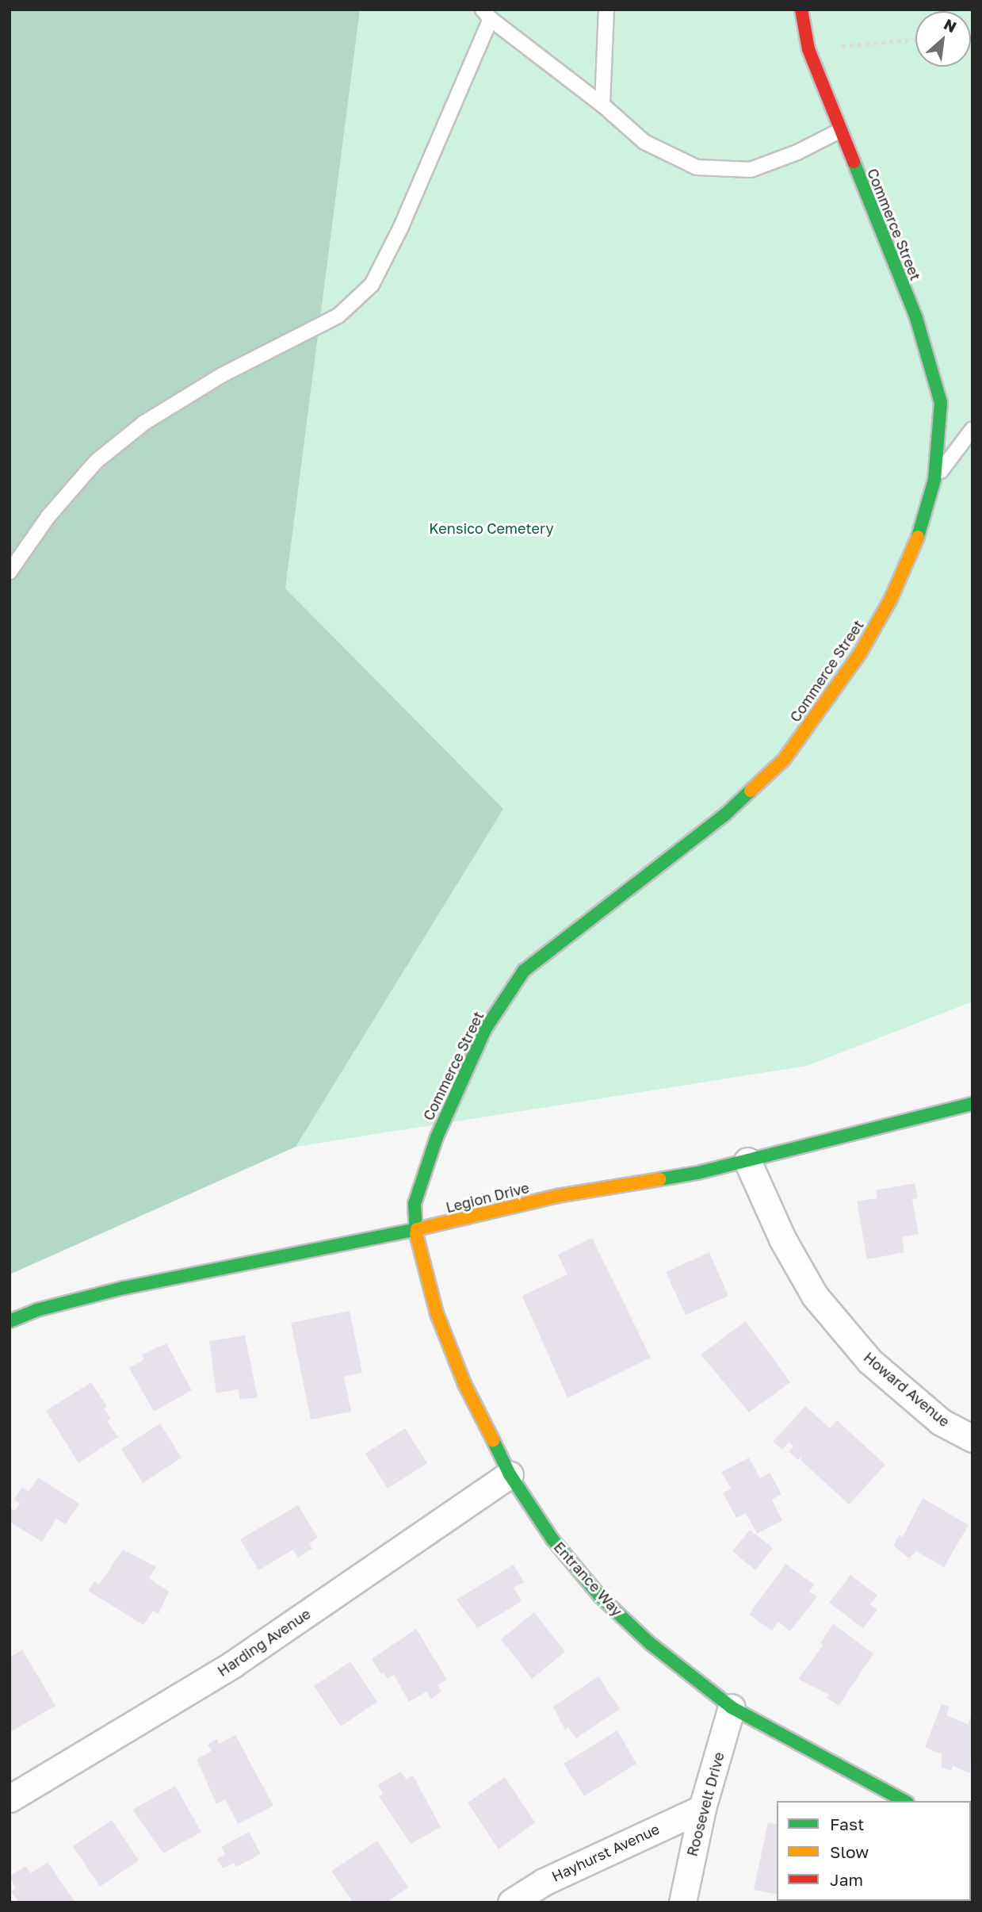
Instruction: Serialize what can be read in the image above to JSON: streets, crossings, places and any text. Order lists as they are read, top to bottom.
{
  "streets": {
    "street": [
      "Commerce Street",
      "Legion Drive",
      "Howard Avenue",
      "Entrance Way",
      "Harding Avenue",
      "Roosevelt Drive",
      "Hayhurst Avenue"
    ]
  },
  "crossings": [
    ["Commerce Street", "Legion Drive"],
    ["Commerce Street", "Entrance Way"],
    ["Legion Drive", "Howard Avenue"],
    ["Legion Drive", "Entrance Way"],
    ["Entrance Way", "Harding Avenue"],
    ["Entrance Way", "Roosevelt Drive"],
    ["Roosevelt Drive", "Hayhurst Avenue"]
  ],
  "parks": ["Kensico Cemetery"],
  "legend": ["Fast", "Slow", "Jam"],
  "north": "top right"
}
